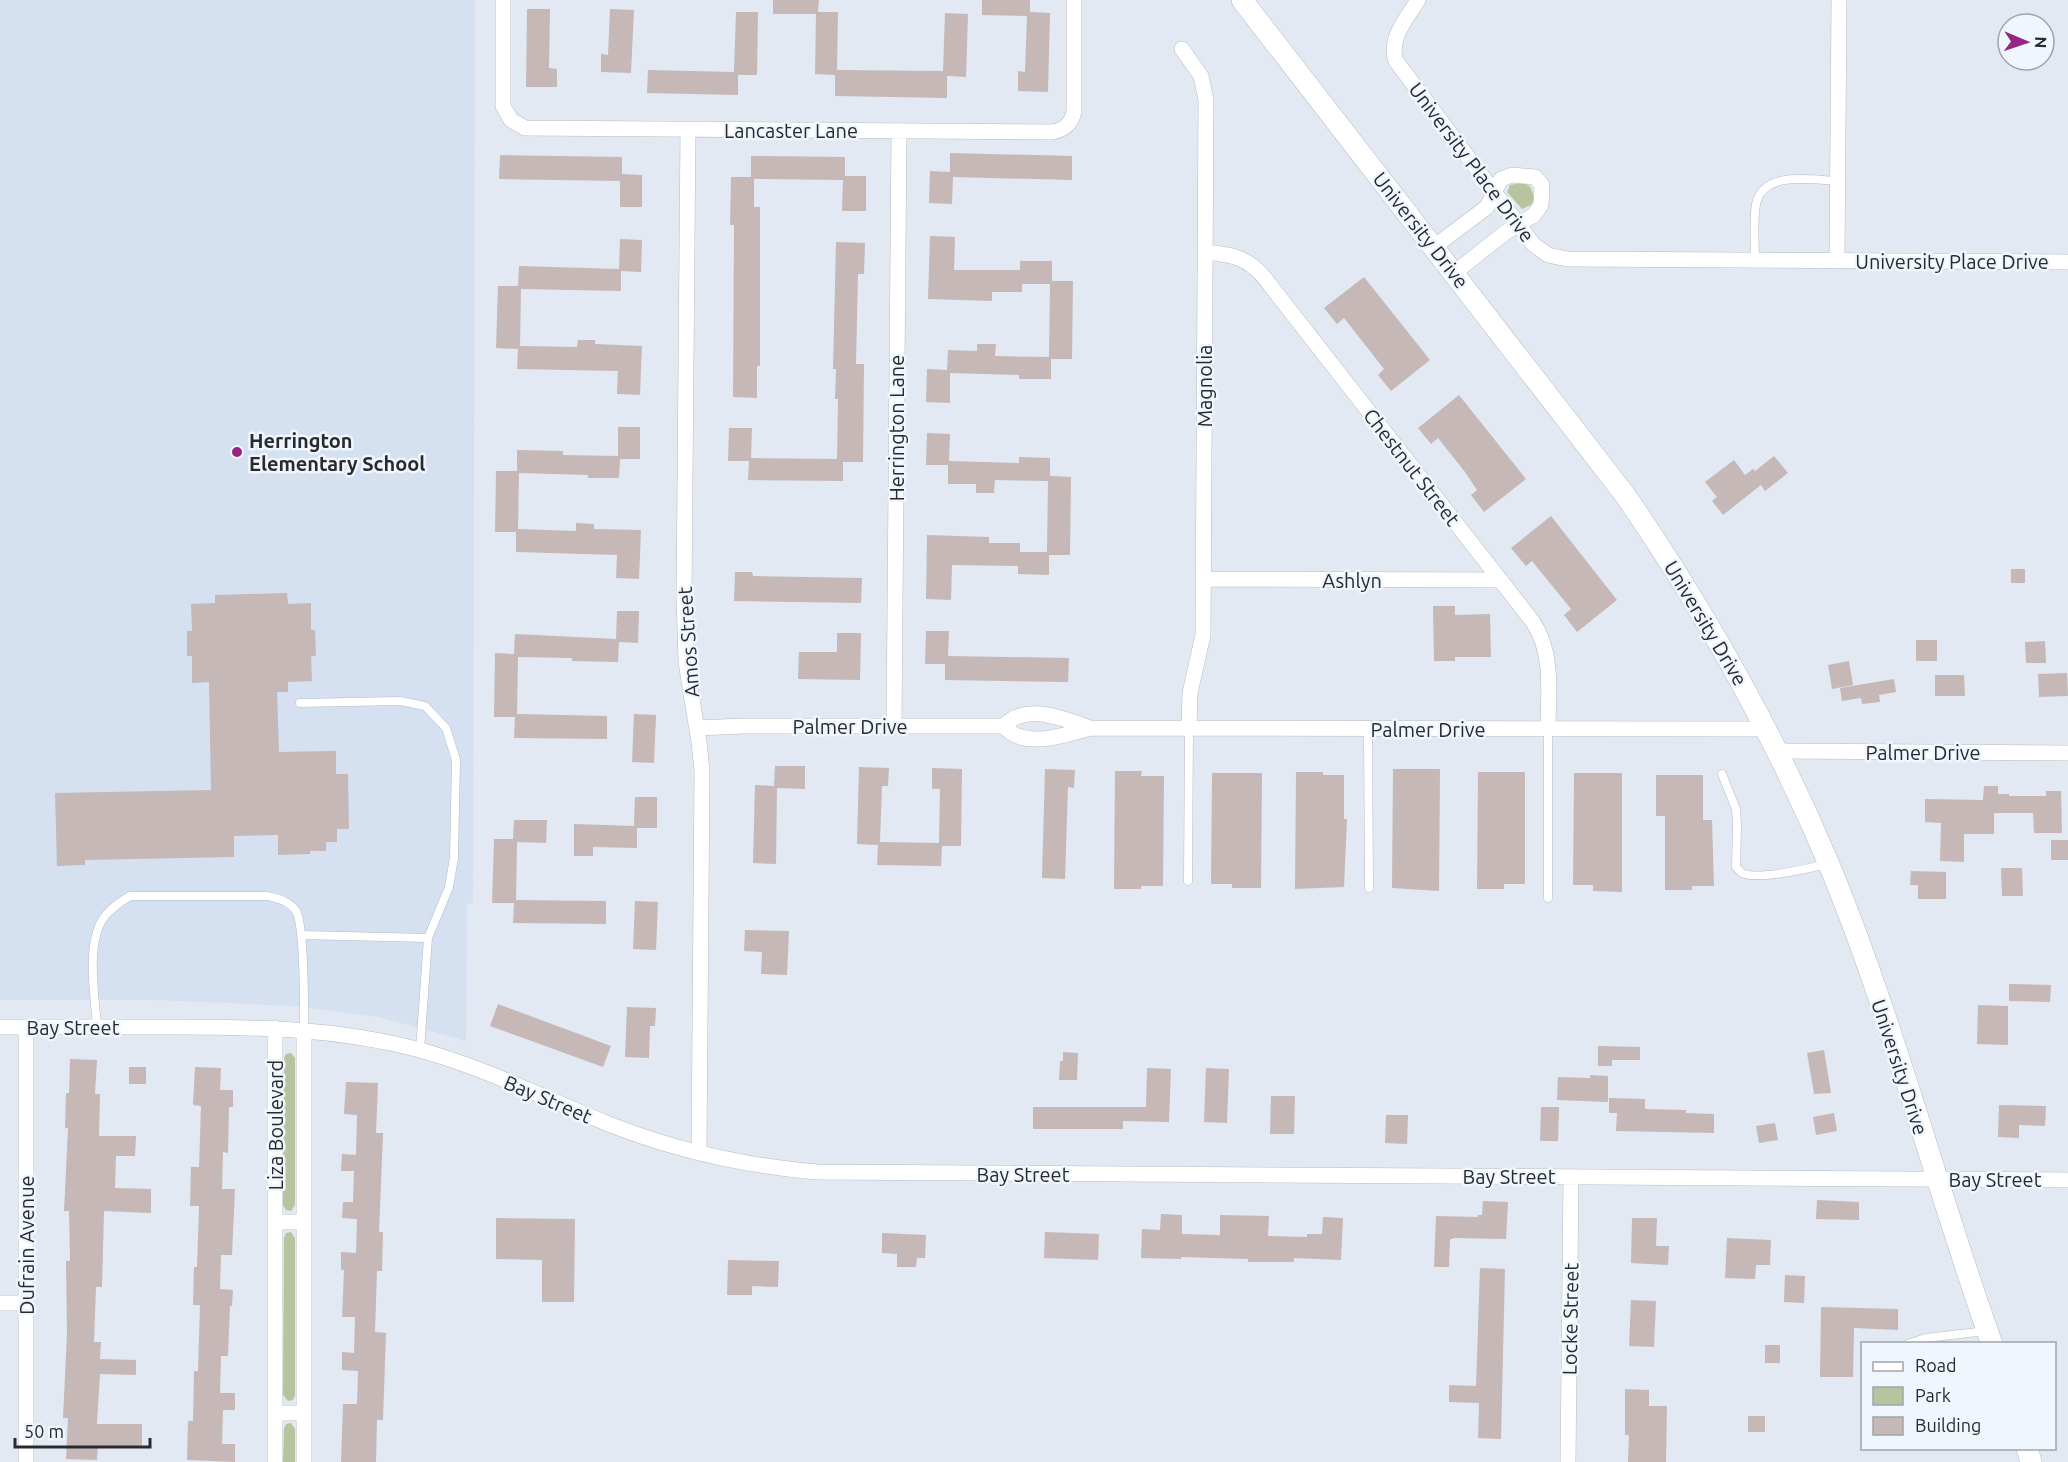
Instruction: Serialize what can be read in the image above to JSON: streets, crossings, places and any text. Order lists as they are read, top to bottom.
{
  "streets": {
    "main road": ["University Drive"],
    "street": [
      "Lancaster Lane",
      "University Place Drive",
      "Magnolia",
      "Herrington Lane",
      "Chestnut Street",
      "Ashlyn",
      "Amos Street",
      "Palmer Drive",
      "Bay Street",
      "Liza Boulevard",
      "Dufrain Avenue",
      "Locke Street"
    ]
  },
  "crossings": [
    ["Lancaster Lane", "Herrington Lane"],
    ["Lancaster Lane", "Amos Street"],
    ["University Drive", "Palmer Drive"],
    ["University Drive", "Bay Street"],
    ["Magnolia", "Chestnut Street"],
    ["Magnolia", "Ashlyn"],
    ["Magnolia", "Palmer Drive"],
    ["Herrington Lane", "Palmer Drive"],
    ["Chestnut Street", "Ashlyn"],
    ["Chestnut Street", "Palmer Drive"],
    ["Amos Street", "Palmer Drive"],
    ["Amos Street", "Bay Street"],
    ["Bay Street", "Liza Boulevard"],
    ["Bay Street", "Dufrain Avenue"],
    ["Bay Street", "Locke Street"]
  ],
  "places": ["Herrington Elementary School"],
  "legend": ["Road", "Park", "Building"],
  "scale_bar": "50 m",
  "north": "right"
}
